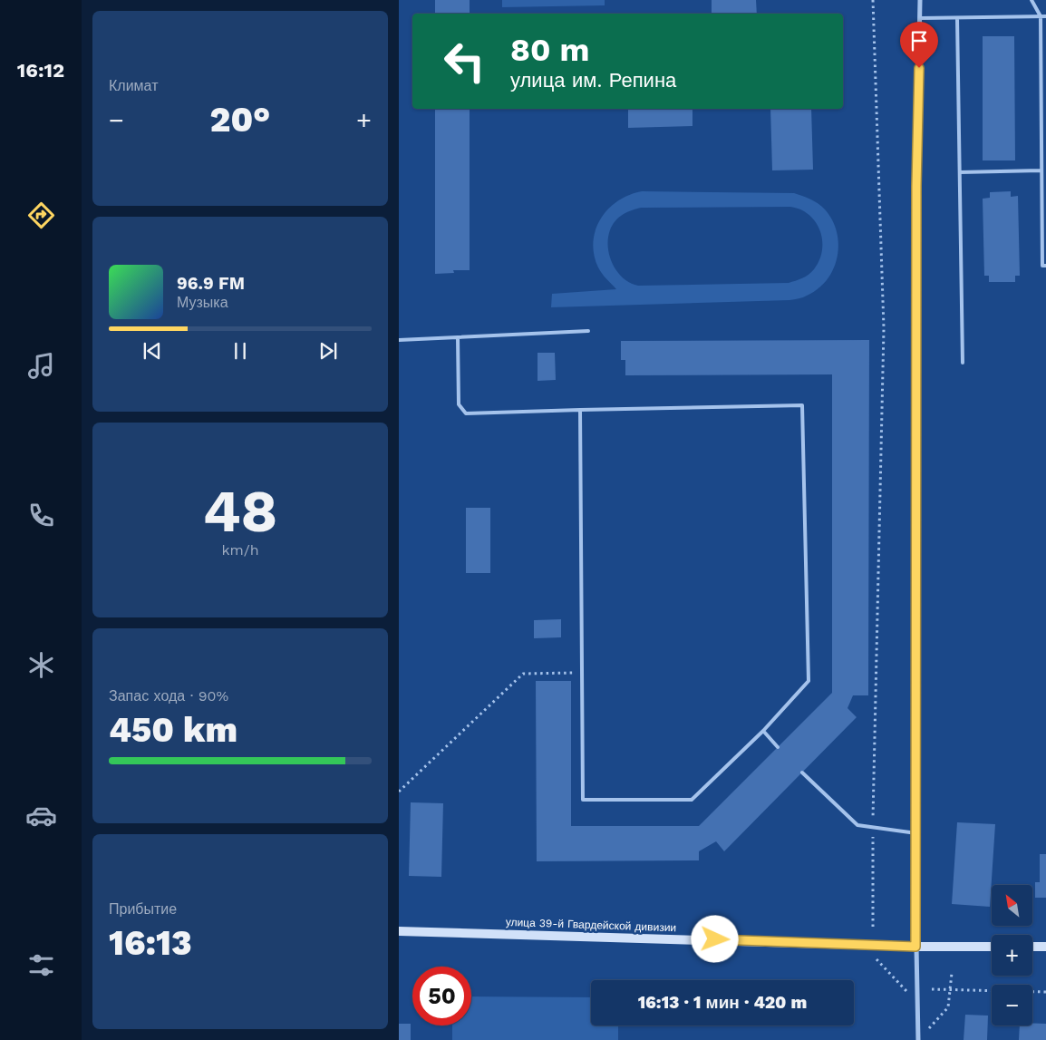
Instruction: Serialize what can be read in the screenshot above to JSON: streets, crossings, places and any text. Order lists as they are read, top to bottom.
{
  "streets": {
    "main road": ["улица 39-й Гвардейской дивизии"]
  },
  "north": "top left",
  "page": {
    "tabs": "16:12",
    "tile": [
      "Климат",
      ["48", "km/h"],
      ["Запас хода · 90%", "450 km"],
      ["Прибытие", "16:13"]
    ],
    "turn": ["80 m", "улица им. Репина"],
    "heat": ["−", "20°", "+"],
    "song": ["96.9 FM", "Музыка"],
    "map_buttons": ["+", "−"],
    "limit": "50",
    "trip": "16:13 · 1 мин · 420 m"
  }
}
